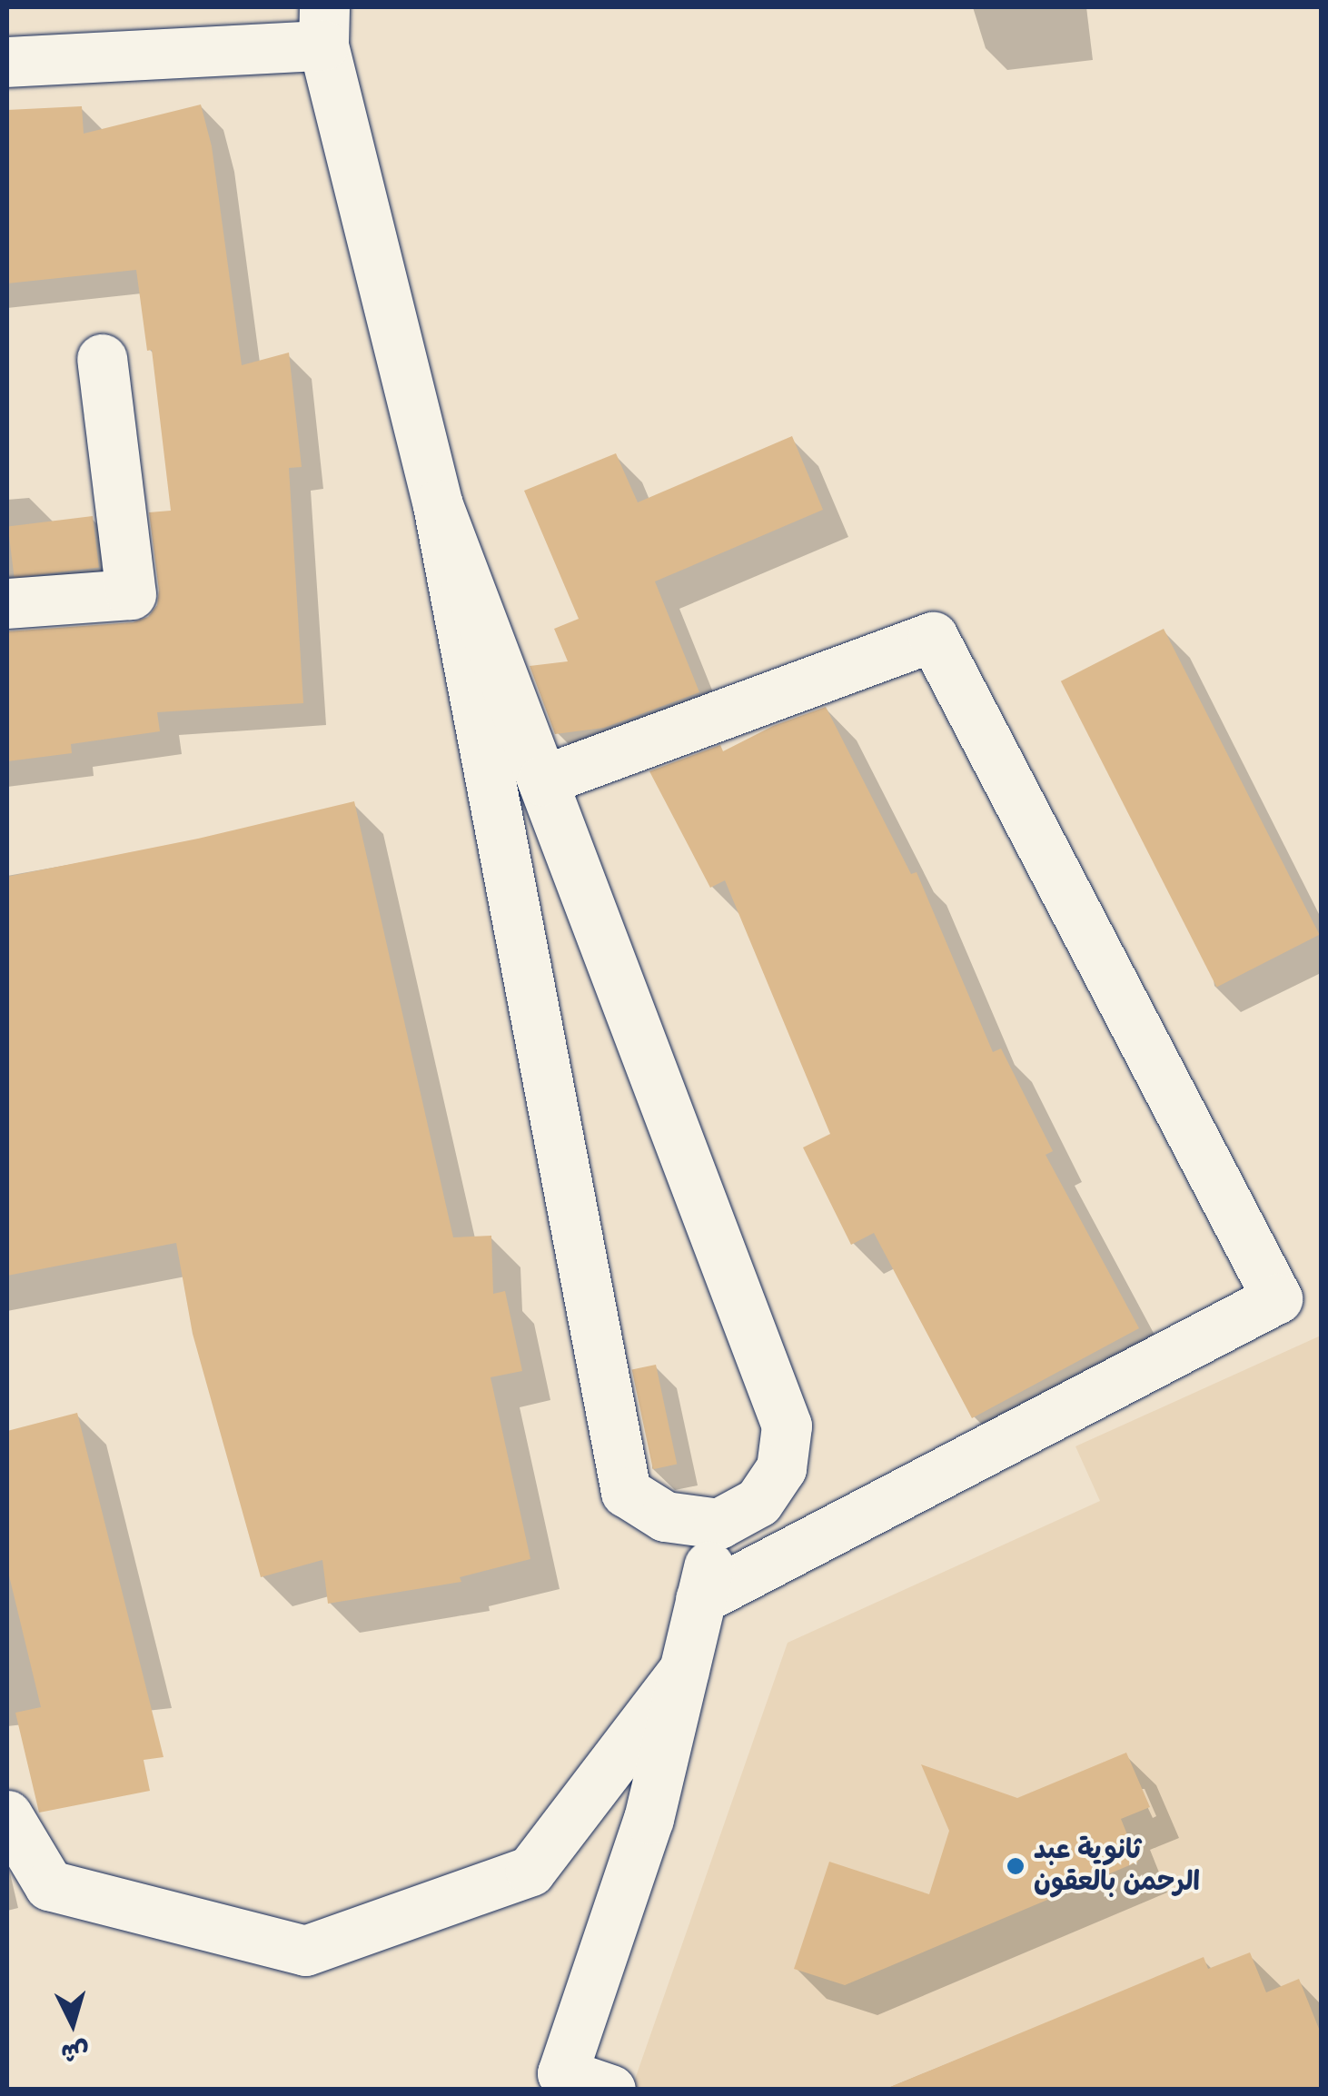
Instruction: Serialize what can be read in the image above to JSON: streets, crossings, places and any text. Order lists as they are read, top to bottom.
{
  "places": ["ثانوية عبد الرحمن بالعقون"],
  "north": "bottom"
}
